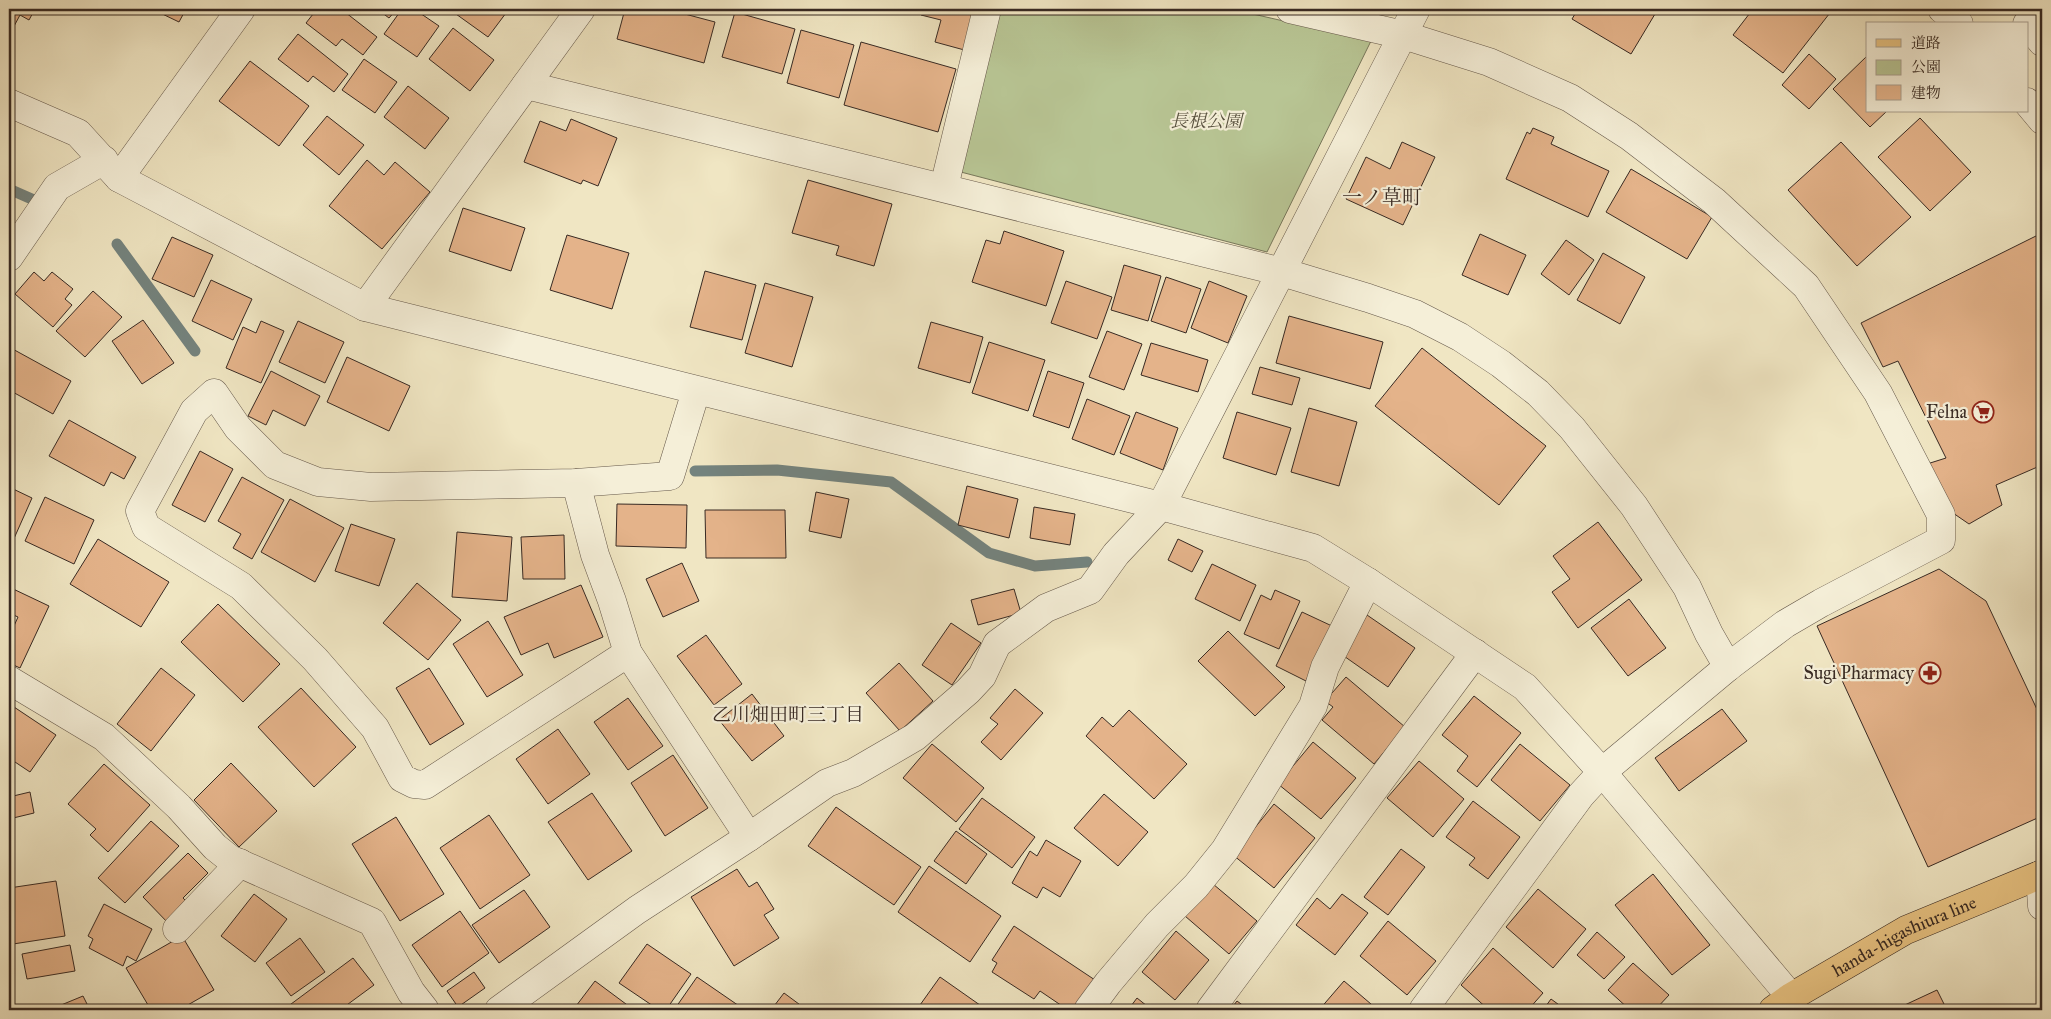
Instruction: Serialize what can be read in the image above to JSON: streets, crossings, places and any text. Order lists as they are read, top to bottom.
{
  "streets": {
    "main road": ["handa-higashiura line"]
  },
  "districts": ["一ノ草町", "乙川畑田町三丁目"],
  "parks": ["長根公園"],
  "places": {
    "supermarket": ["Felna"],
    "pharmacy": ["Sugi Pharmacy"]
  },
  "legend": ["道路", "公園", "建物"]
}
